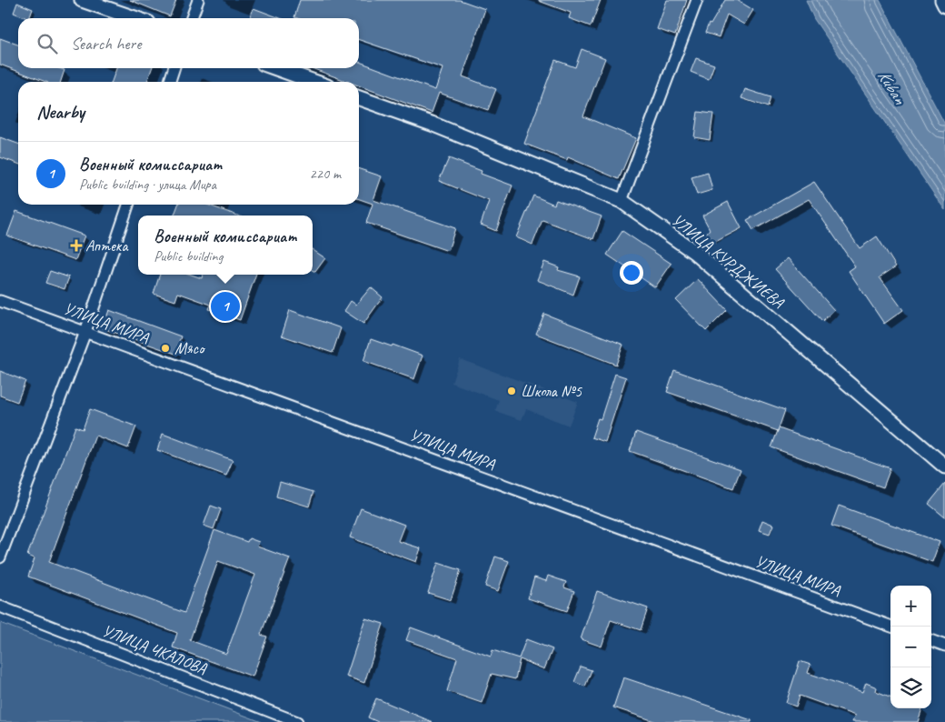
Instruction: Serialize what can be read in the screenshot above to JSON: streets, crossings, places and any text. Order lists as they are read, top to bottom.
{
  "streets": {
    "street": ["УЛИЦА КУРДЖИЕВА", "УЛИЦА МИРА", "УЛИЦА ЧКАЛОВА"]
  },
  "water": ["Kuban"],
  "places": {
    "health": ["Аптека"],
    "other": ["Мясо", "Школа №5"]
  },
  "page": {
    "search": "Search here",
    "heading": "Nearby",
    "list": [
      {
        "mark": "1",
        "name": "Военный комиссариат",
        "note": "Public building · улица Мира",
        "value": "220 m"
      }
    ],
    "popup": ["Военный комиссариат", "Public building"],
    "pins": "1",
    "map_buttons": ["+", "−"]
  }
}
